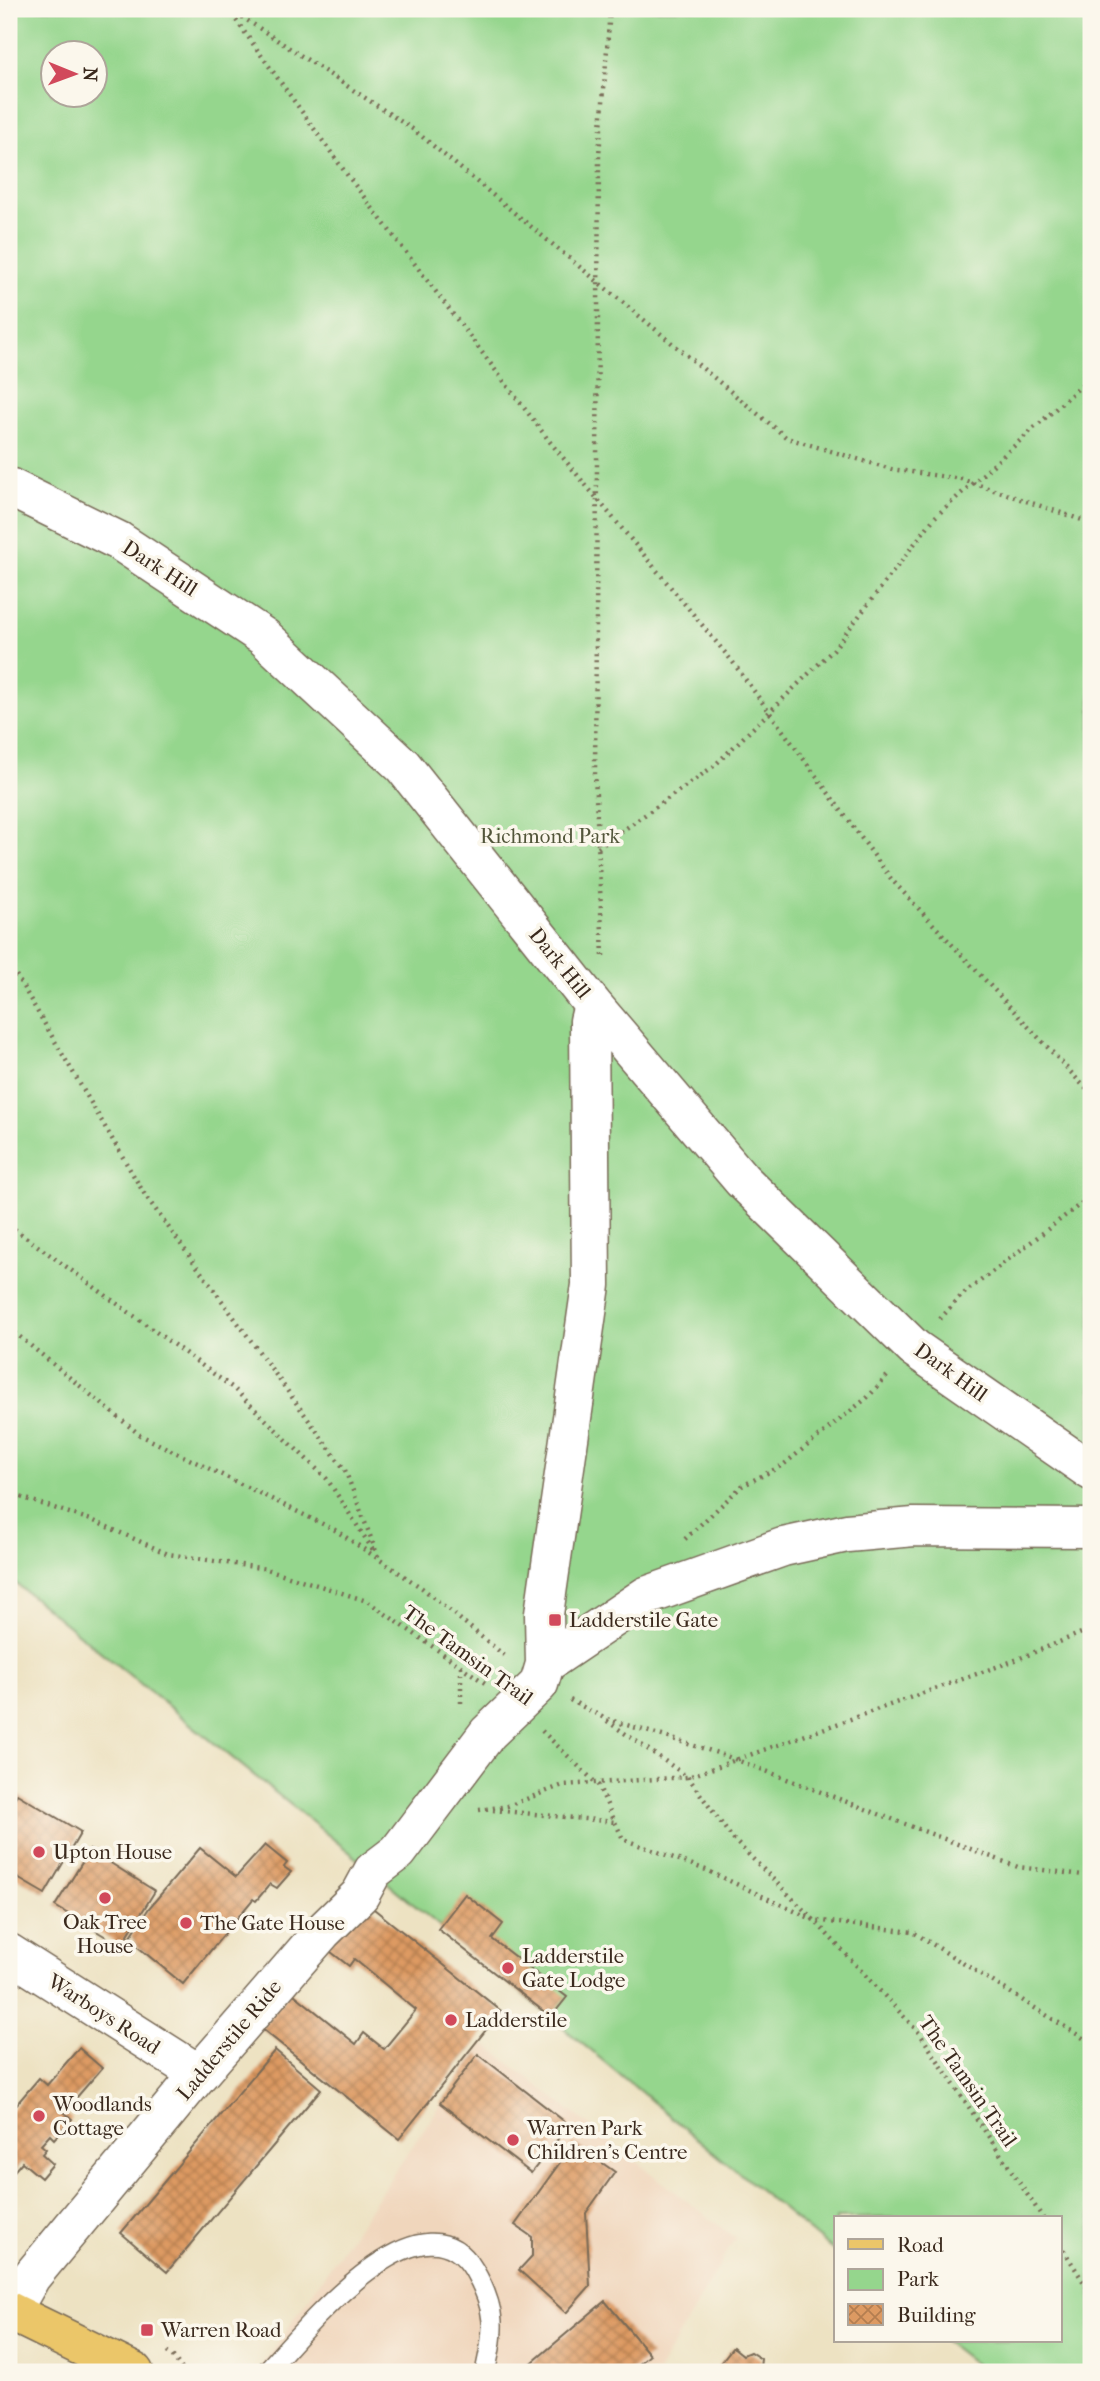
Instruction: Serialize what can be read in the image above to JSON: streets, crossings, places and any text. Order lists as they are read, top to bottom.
{
  "streets": {
    "street": ["Dark Hill", "Warboys Road", "Ladderstile Ride"],
    "path": ["The Tamsin Trail"]
  },
  "crossings": [
    ["The Tamsin Trail", "Ladderstile Ride"],
    ["Warboys Road", "Ladderstile Ride"]
  ],
  "parks": ["Richmond Park"],
  "places": {
    "transit": ["Ladderstile Gate", "Warren Road"],
    "other": [
      "Upton House",
      "Oak Tree House",
      "The Gate House",
      "Ladderstile Gate Lodge",
      "Ladderstile",
      "Woodlands Cottage",
      "Warren Park Children's Centre"
    ]
  },
  "legend": ["Road", "Park", "Building"],
  "north": "right"
}
